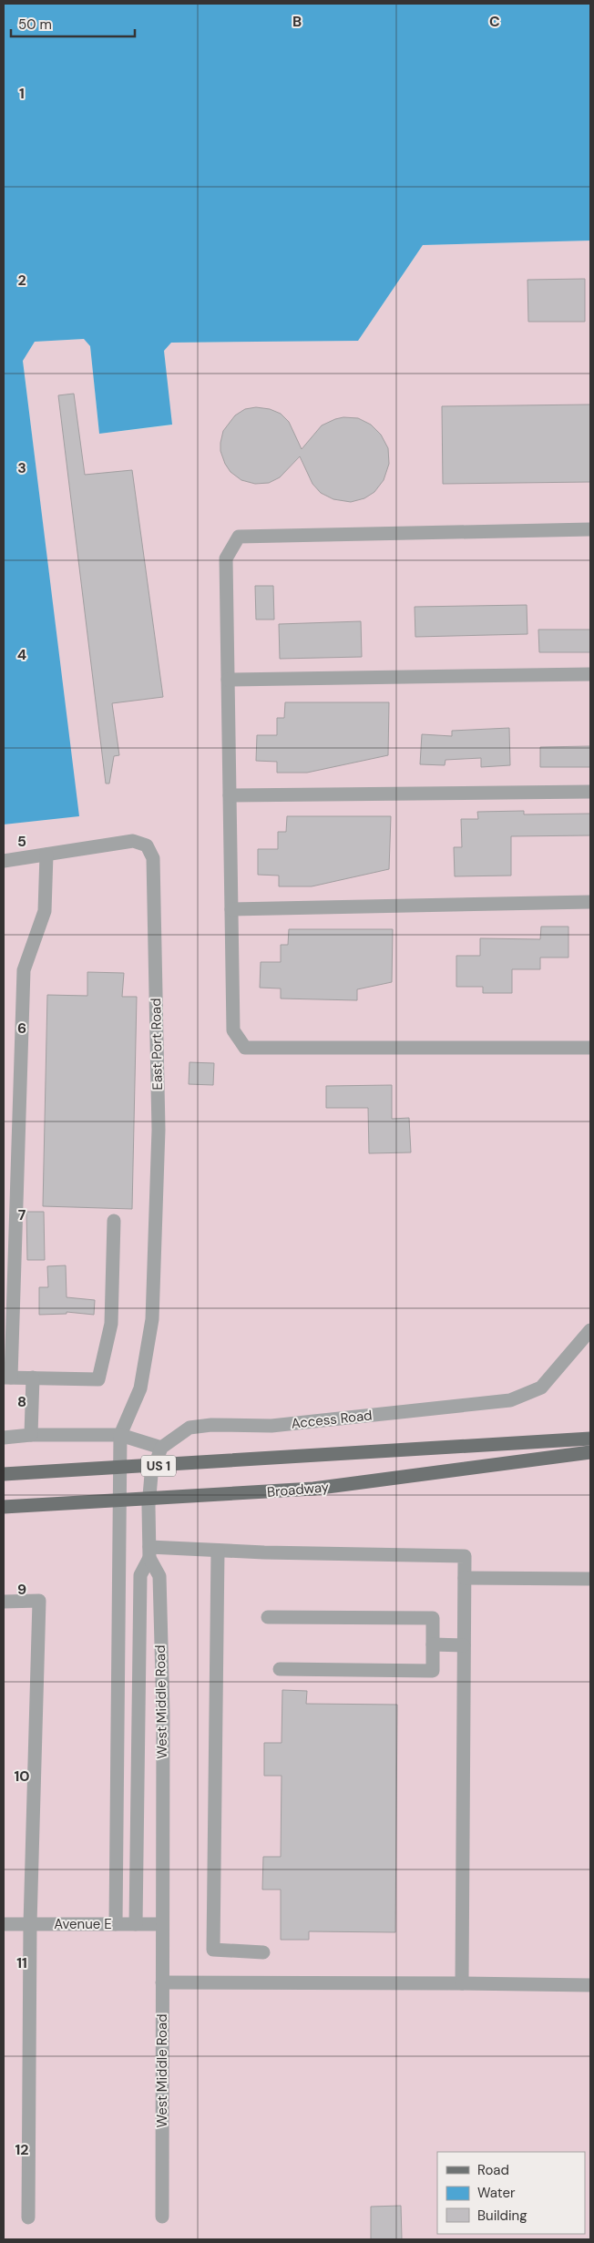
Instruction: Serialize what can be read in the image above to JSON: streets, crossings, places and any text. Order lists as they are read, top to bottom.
{
  "streets": {
    "main road": ["US 1", "Broadway"],
    "street": [
      "East Port Road",
      "Access Road",
      "West Middle Road",
      "Avenue E"
    ]
  },
  "crossings": [
    ["West Middle Road", "Avenue E"]
  ],
  "legend": ["Road", "Water", "Building"],
  "scale_bar": "50 m",
  "grid": {
    "columns": ["B", "C"],
    "rows": [
      "1",
      "2",
      "3",
      "4",
      "5",
      "6",
      "7",
      "8",
      "9",
      "10",
      "11",
      "12"
    ]
  }
}
